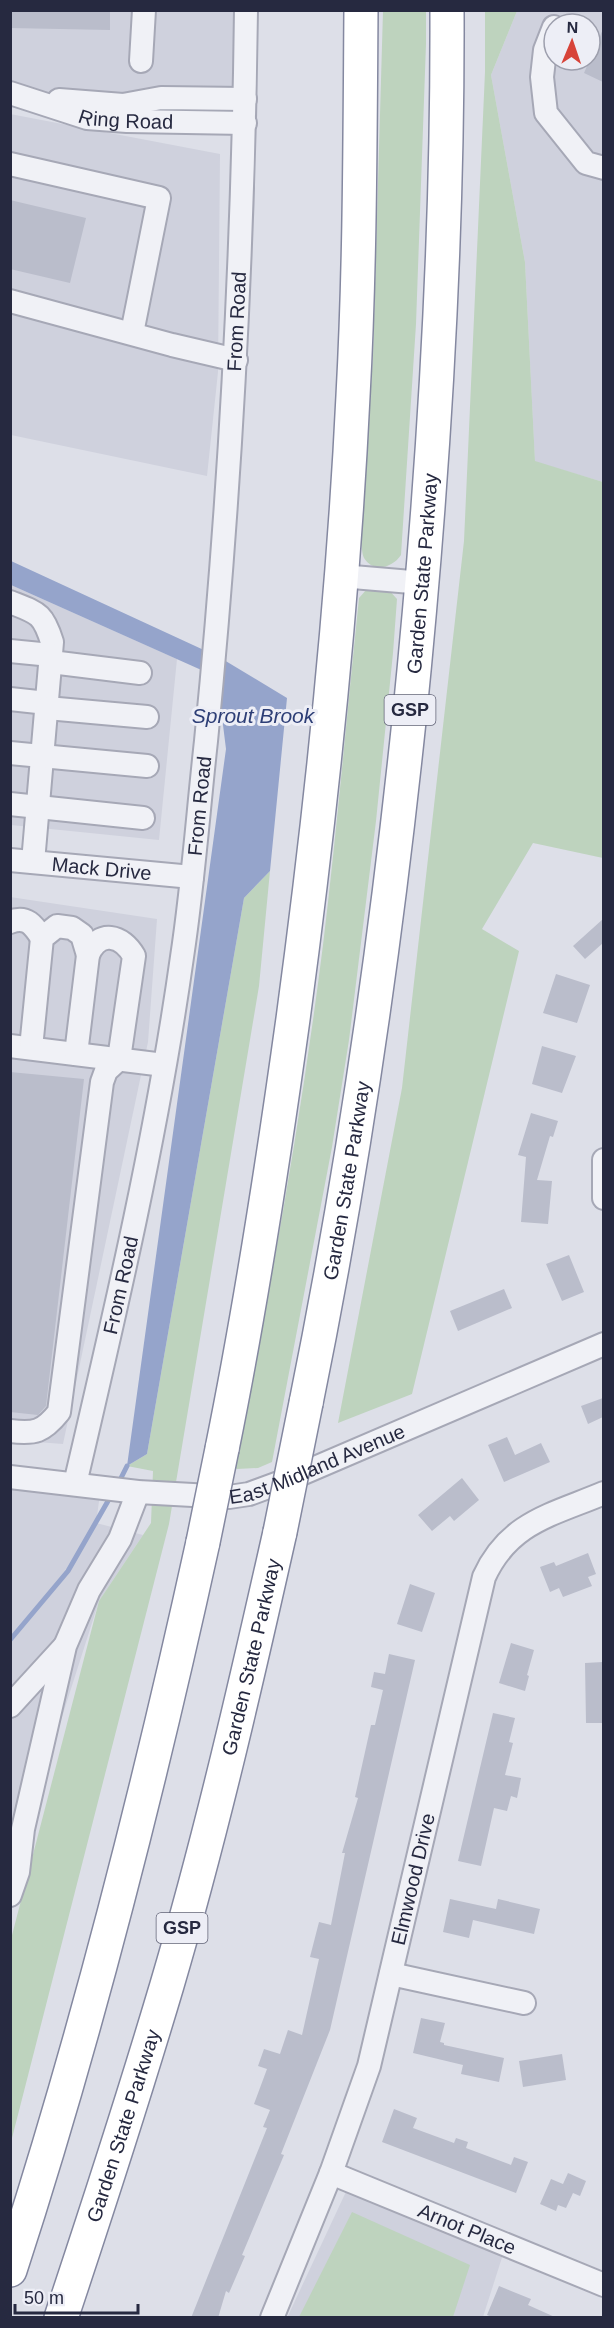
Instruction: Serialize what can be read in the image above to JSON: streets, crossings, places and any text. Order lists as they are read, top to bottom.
{
  "streets": {
    "highway": ["Garden State Parkway", "GSP"],
    "street": [
      "Ring Road",
      "From Road",
      "Mack Drive",
      "East Midland Avenue",
      "Elmwood Drive",
      "Arnot Place"
    ]
  },
  "crossings": [
    ["Ring Road", "From Road"],
    ["From Road", "Mack Drive"],
    ["From Road", "East Midland Avenue"],
    ["Elmwood Drive", "Arnot Place"]
  ],
  "water": ["Sprout Brook"],
  "scale_bar": "50 m",
  "north": "top"
}
